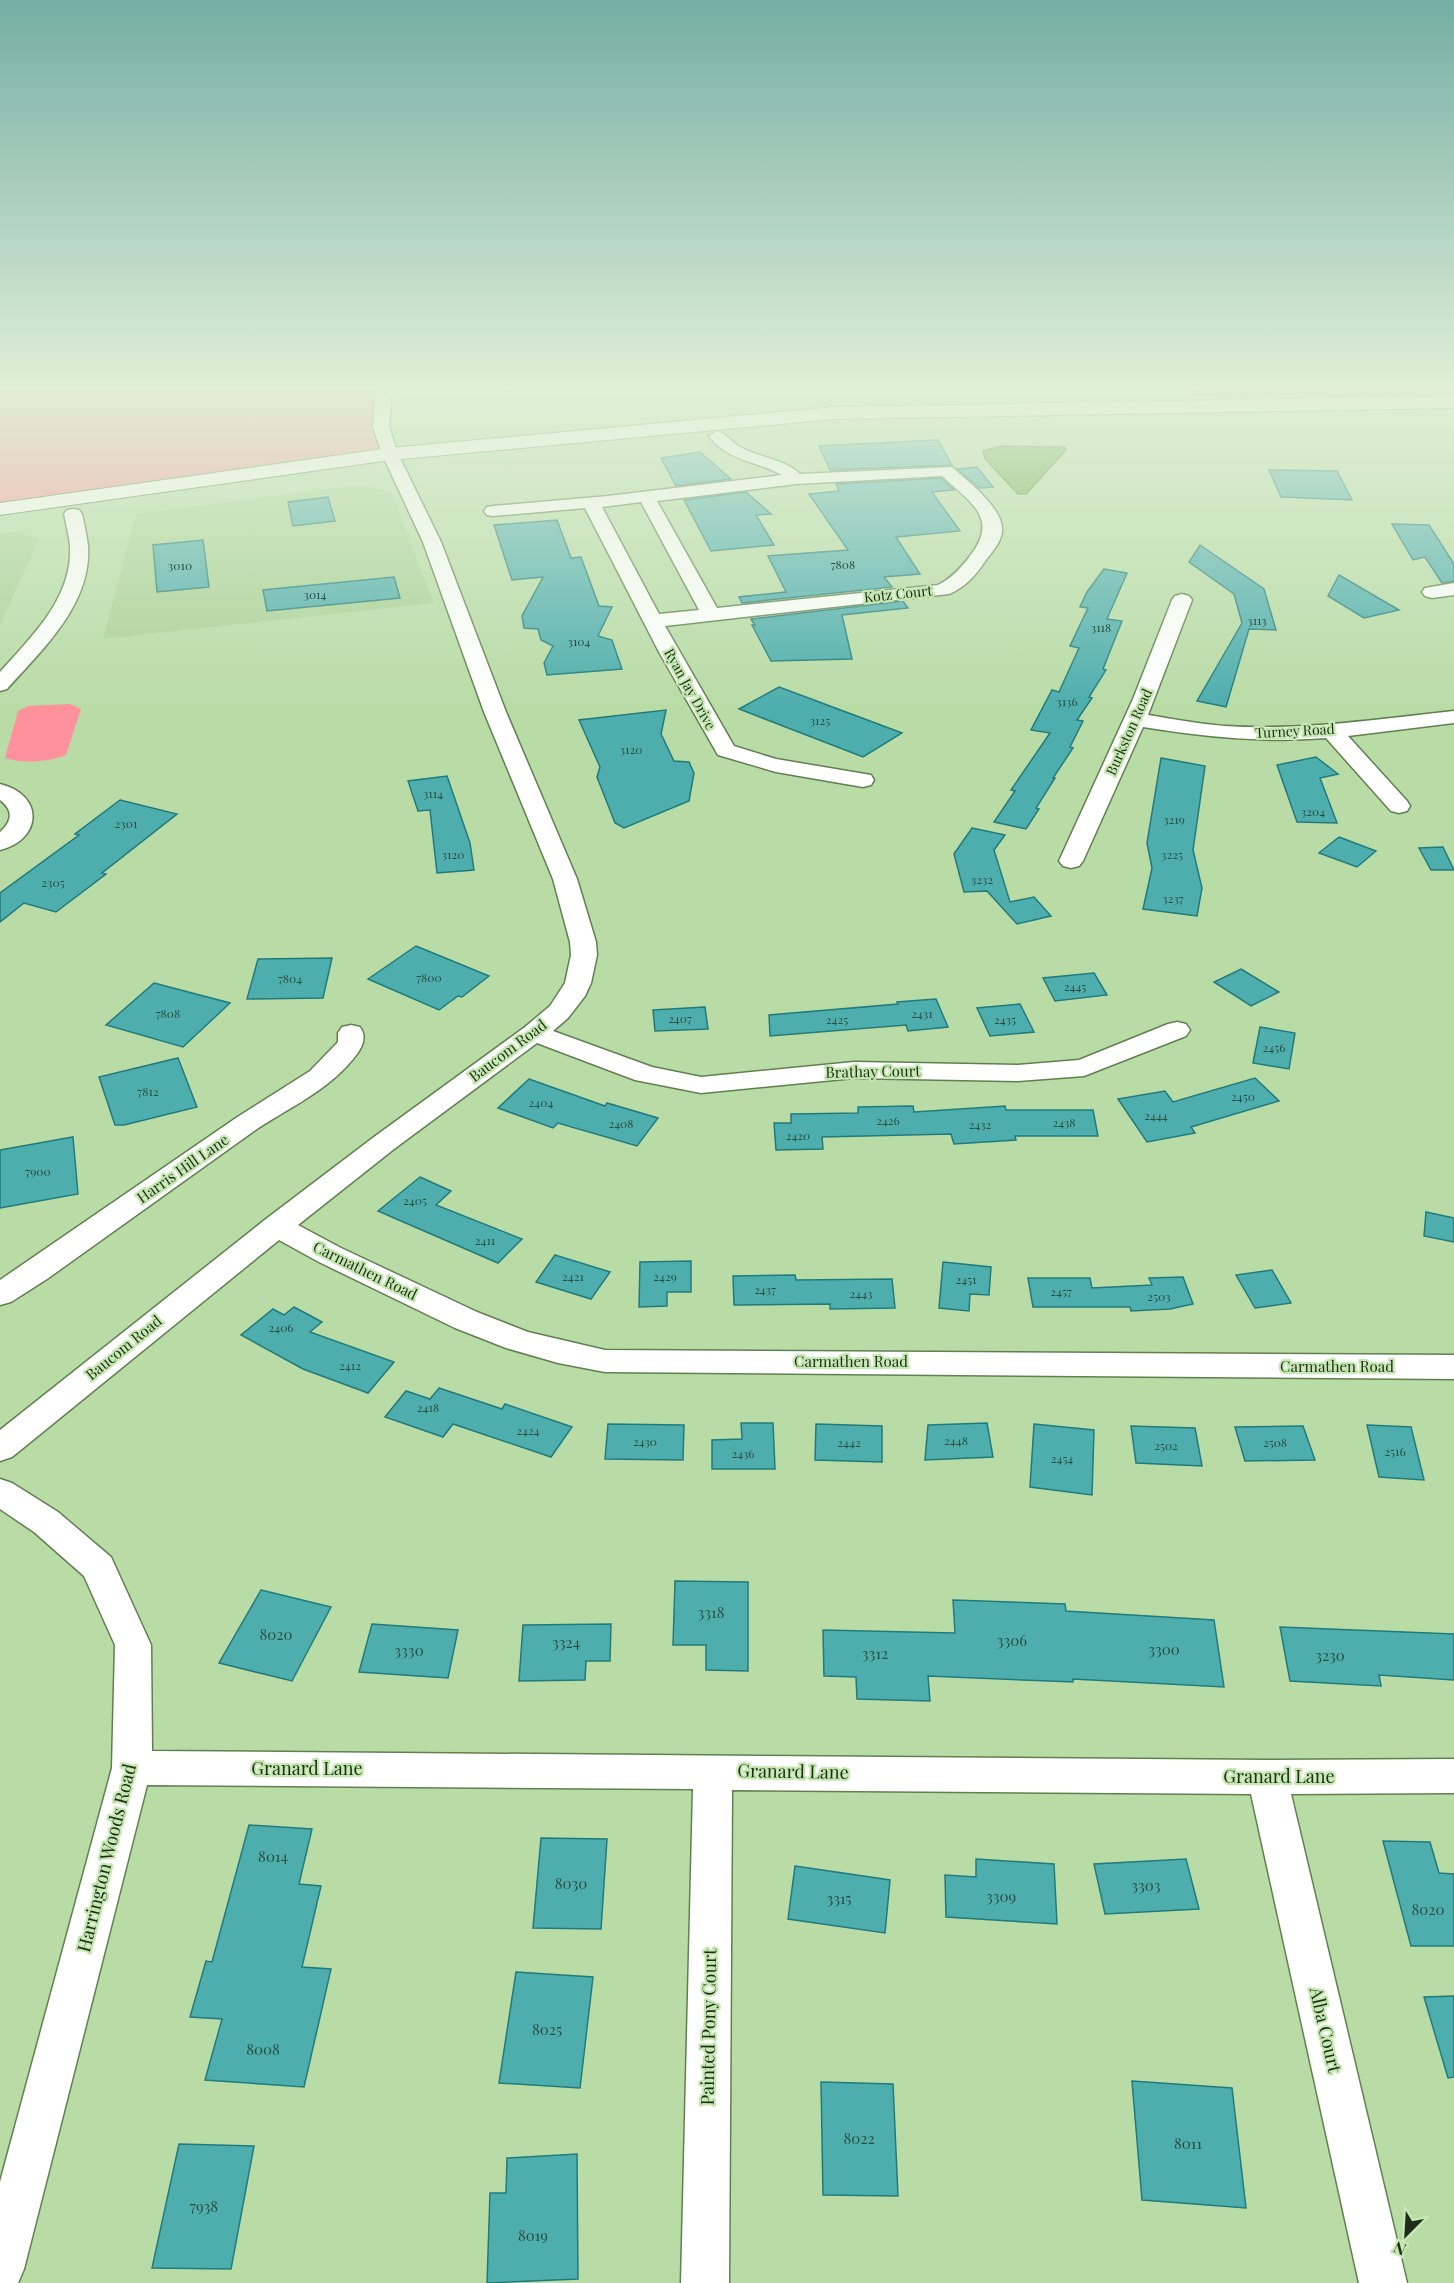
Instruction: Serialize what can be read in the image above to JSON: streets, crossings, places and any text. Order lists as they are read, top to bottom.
{
  "streets": {
    "street": [
      "Kotz Court",
      "Ryan Jay Drive",
      "Turney Road",
      "Burkston Road",
      "Baucom Road",
      "Brathay Court",
      "Harris Hill Lane",
      "Carmathen Road",
      "Granard Lane",
      "Harrington Woods Road",
      "Painted Pony Court",
      "Alba Court"
    ]
  },
  "crossings": [
    ["Kotz Court", "Ryan Jay Drive"],
    ["Turney Road", "Burkston Road"],
    ["Baucom Road", "Brathay Court"],
    ["Baucom Road", "Carmathen Road"],
    ["Granard Lane", "Harrington Woods Road"],
    ["Granard Lane", "Painted Pony Court"],
    ["Granard Lane", "Alba Court"]
  ],
  "house_numbers": [
    "7808",
    "3010",
    "3014",
    "3113",
    "3118",
    "3104",
    "3136",
    "3125",
    "3120",
    "3114",
    "3204",
    "3219",
    "2301",
    "3120",
    "3225",
    "3232",
    "2305",
    "3237",
    "7800",
    "7804",
    "2445",
    "7808",
    "2431",
    "2407",
    "2425",
    "2435",
    "2456",
    "7812",
    "2450",
    "2404",
    "2444",
    "2426",
    "2438",
    "2408",
    "2432",
    "2420",
    "7900",
    "2405",
    "2411",
    "2421",
    "2429",
    "2451",
    "2437",
    "2457",
    "2443",
    "2503",
    "2406",
    "2412",
    "2418",
    "2424",
    "2448",
    "2430",
    "2442",
    "2508",
    "2502",
    "2516",
    "2436",
    "2454",
    "3318",
    "8020",
    "3306",
    "3324",
    "3300",
    "3330",
    "3312",
    "3230",
    "8014",
    "8030",
    "3303",
    "3309",
    "3315",
    "8020",
    "8025",
    "8008",
    "8022",
    "8011",
    "7938",
    "8019"
  ],
  "north": "bottom left"
}
